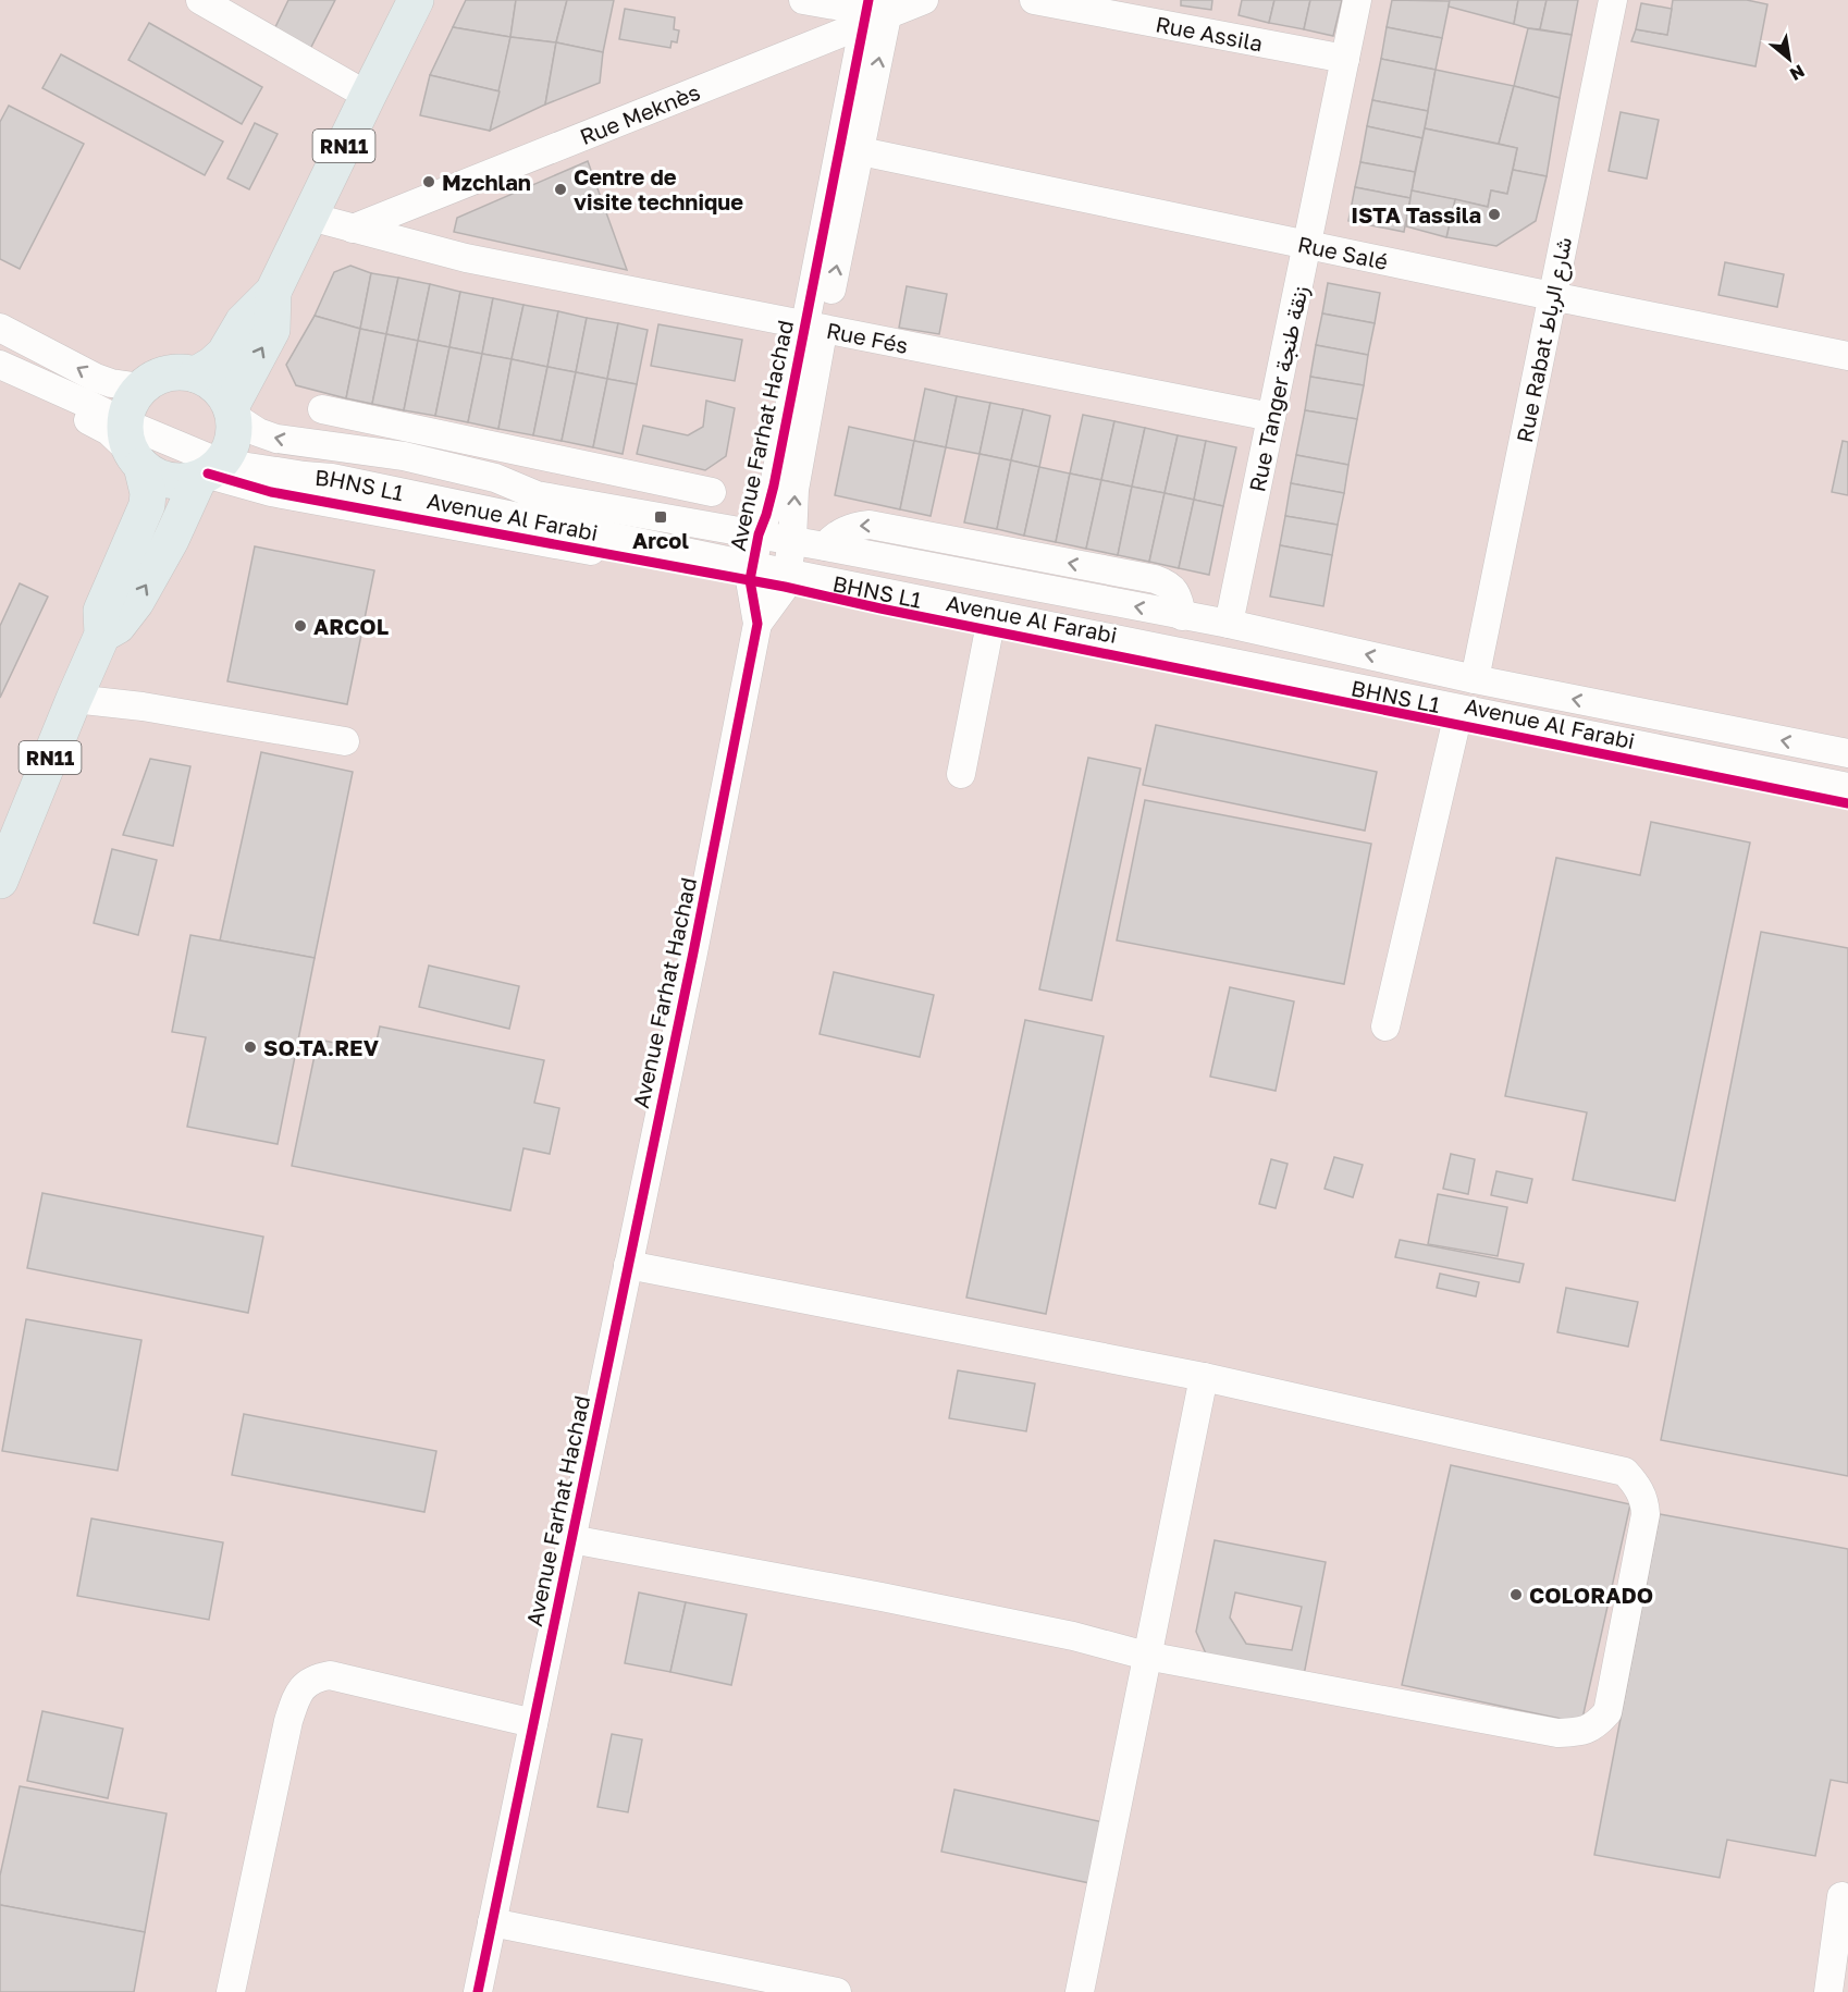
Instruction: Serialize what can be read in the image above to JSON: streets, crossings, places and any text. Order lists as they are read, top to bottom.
{
  "streets": {
    "main road": ["RN11"],
    "street": [
      "Rue Assila",
      "Rue Meknès",
      "Rue Salé",
      "Rue Fés",
      "Rue Rabat شارع الرباط",
      "Rue Tanger زنقة طنجة",
      "Avenue Farhat Hachad",
      "BHNS L1",
      "Avenue Al Farabi"
    ]
  },
  "crossings": [
    ["Rue Assila", "Rue Tanger زنقة طنجة"],
    ["Rue Meknès", "RN11"],
    ["Rue Meknès", "Rue Fés"],
    ["Rue Meknès", "Avenue Farhat Hachad"],
    ["RN11", "Rue Fés"],
    ["RN11", "Avenue Al Farabi"],
    ["Rue Salé", "Rue Rabat شارع الرباط"],
    ["Rue Salé", "Rue Tanger زنقة طنجة"],
    ["Rue Salé", "Avenue Farhat Hachad"],
    ["Rue Fés", "Rue Tanger زنقة طنجة"],
    ["Rue Fés", "Avenue Farhat Hachad"],
    ["Rue Rabat شارع الرباط", "Avenue Al Farabi"],
    ["Rue Tanger زنقة طنجة", "Avenue Al Farabi"],
    ["Avenue Farhat Hachad", "BHNS L1"],
    ["Avenue Farhat Hachad", "Avenue Al Farabi"],
    ["BHNS L1", "Avenue Al Farabi"]
  ],
  "places": {
    "other": [
      "Mzchlan",
      "Centre de visite technique",
      "ISTA Tassila",
      "ARCOL",
      "SO.TA.REV",
      "COLORADO"
    ],
    "transit": ["Arcol"]
  },
  "north": "bottom right"
}
